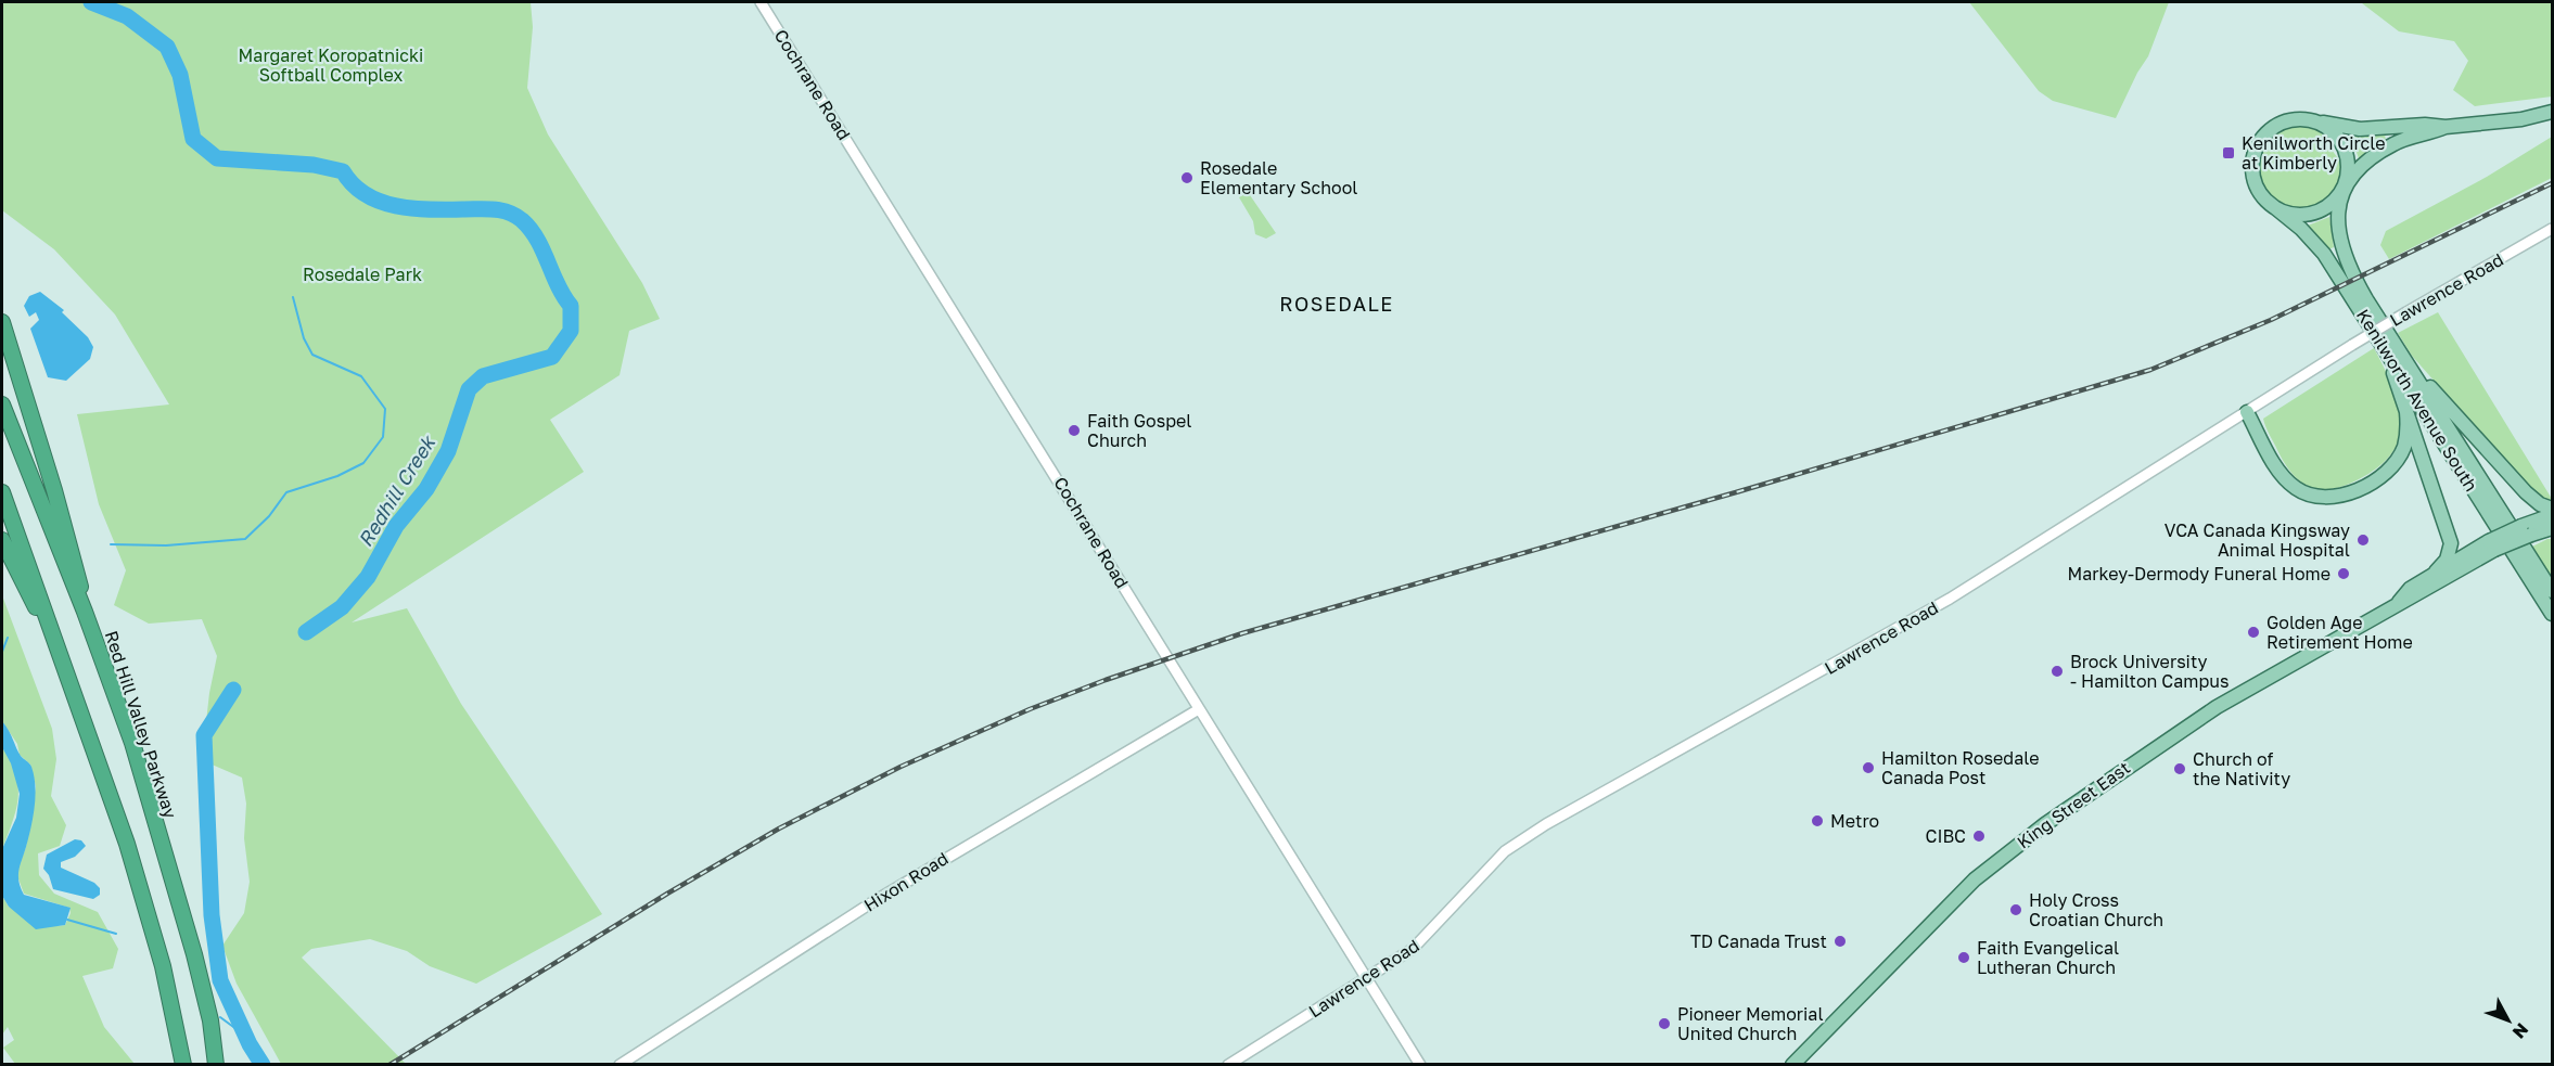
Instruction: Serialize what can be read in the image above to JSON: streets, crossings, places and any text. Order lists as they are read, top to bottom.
{
  "streets": {
    "highway": ["Red Hill Valley Parkway"],
    "main road": ["Kenilworth Avenue South", "King Street East"],
    "street": ["Cochrane Road", "Lawrence Road", "Hixon Road"]
  },
  "crossings": [
    ["Cochrane Road", "Lawrence Road"],
    ["Cochrane Road", "Hixon Road"]
  ],
  "districts": ["ROSEDALE"],
  "water": ["Redhill Creek"],
  "parks": ["Margaret Koropatnicki Softball Complex", "Rosedale Park"],
  "places": {
    "transit": ["Kenilworth Circle at Kimberly"],
    "other": [
      "Rosedale Elementary School",
      "Faith Gospel Church",
      "VCA Canada Kingsway Animal Hospital",
      "Markey-Dermody Funeral Home",
      "Golden Age Retirement Home",
      "Brock University - Hamilton Campus",
      "Hamilton Rosedale Canada Post",
      "Church of the Nativity",
      "Metro",
      "CIBC",
      "Holy Cross Croatian Church",
      "TD Canada Trust",
      "Faith Evangelical Lutheran Church",
      "Pioneer Memorial United Church"
    ]
  },
  "north": "bottom right"
}
